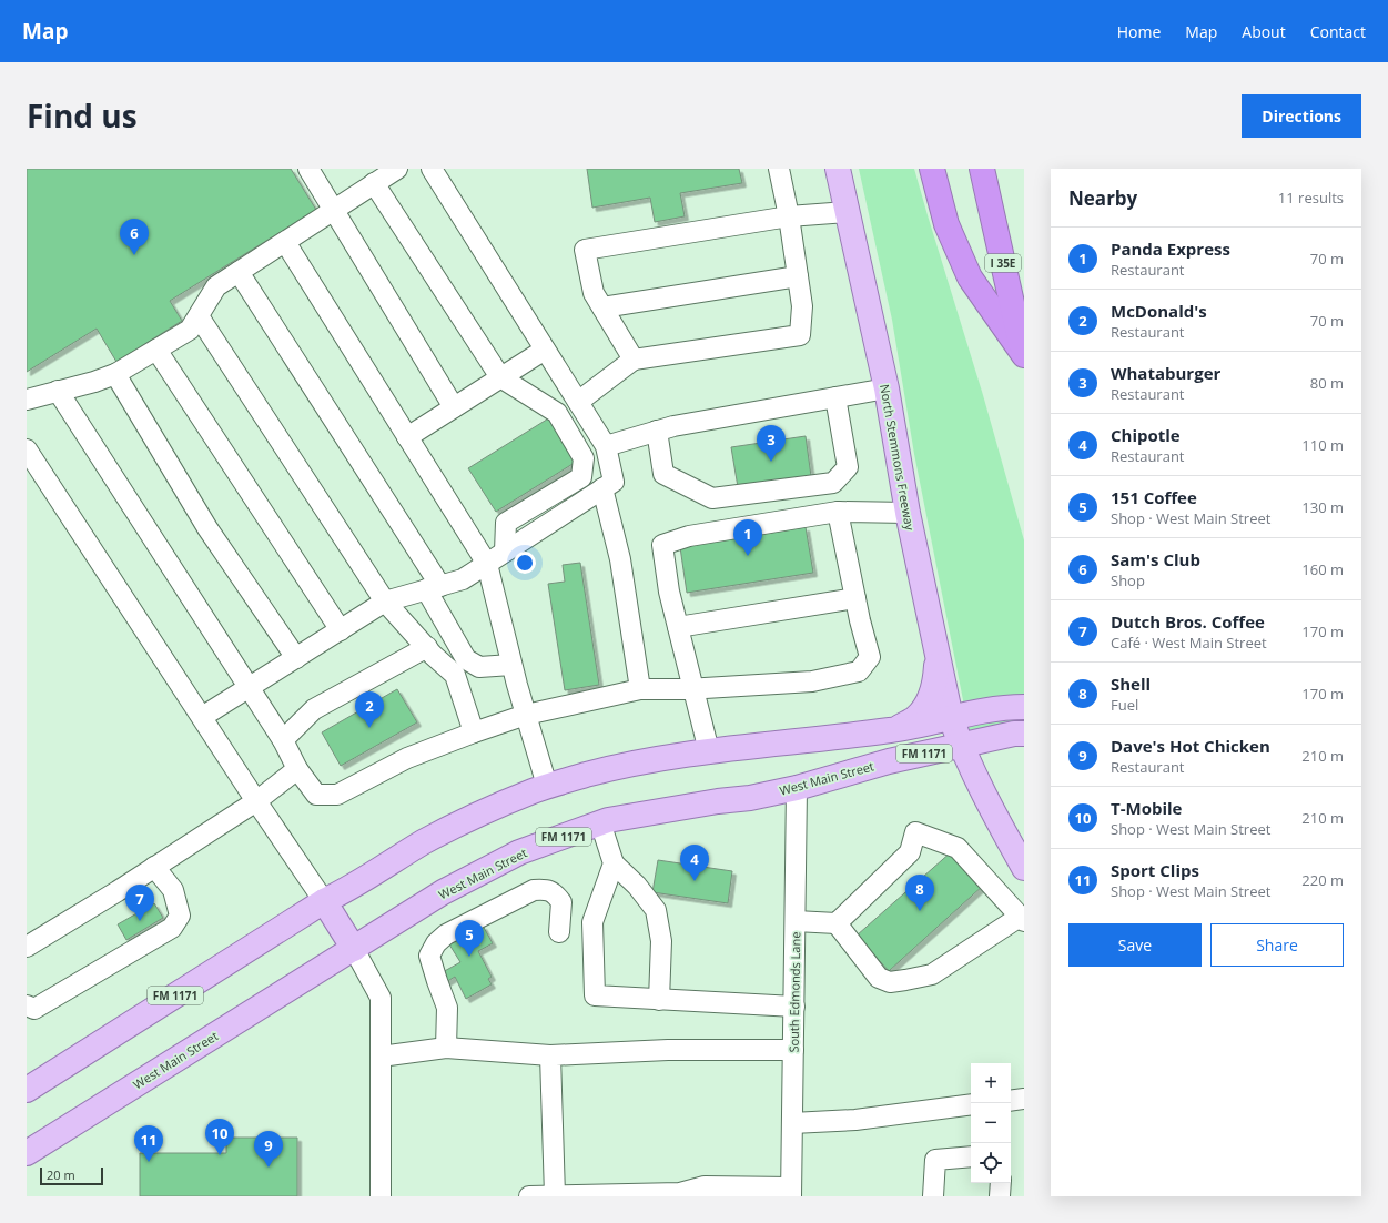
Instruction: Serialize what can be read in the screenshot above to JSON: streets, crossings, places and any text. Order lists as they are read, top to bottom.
{
  "streets": {
    "highway": ["I 35E"],
    "main road": ["North Stemmons Freeway", "FM 1171", "West Main Street"],
    "street": ["South Edmonds Lane"]
  },
  "crossings": [
    ["North Stemmons Freeway", "FM 1171"],
    ["North Stemmons Freeway", "West Main Street"],
    ["West Main Street", "South Edmonds Lane"]
  ],
  "scale_bar": "20 m",
  "page": {
    "header": "Map",
    "nav": [
      "Home",
      "Map",
      "About",
      "Contact"
    ],
    "title": "Find us",
    "buttons": [
      "Directions",
      ["Save", "Share"]
    ],
    "heading": ["Nearby", "11 results"],
    "pins": [
      "6",
      "3",
      "1",
      "2",
      "4",
      "8",
      "7",
      "5",
      "10",
      "11",
      "9"
    ],
    "list": [
      {
        "mark": "1",
        "name": "Panda Express",
        "note": "Restaurant",
        "value": "70 m"
      },
      {
        "mark": "2",
        "name": "McDonald's",
        "note": "Restaurant",
        "value": "70 m"
      },
      {
        "mark": "3",
        "name": "Whataburger",
        "note": "Restaurant",
        "value": "80 m"
      },
      {
        "mark": "4",
        "name": "Chipotle",
        "note": "Restaurant",
        "value": "110 m"
      },
      {
        "mark": "5",
        "name": "151 Coffee",
        "note": "Shop · West Main Street",
        "value": "130 m"
      },
      {
        "mark": "6",
        "name": "Sam's Club",
        "note": "Shop",
        "value": "160 m"
      },
      {
        "mark": "7",
        "name": "Dutch Bros. Coffee",
        "note": "Café · West Main Street",
        "value": "170 m"
      },
      {
        "mark": "8",
        "name": "Shell",
        "note": "Fuel",
        "value": "170 m"
      },
      {
        "mark": "9",
        "name": "Dave's Hot Chicken",
        "note": "Restaurant",
        "value": "210 m"
      },
      {
        "mark": "10",
        "name": "T-Mobile",
        "note": "Shop · West Main Street",
        "value": "210 m"
      },
      {
        "mark": "11",
        "name": "Sport Clips",
        "note": "Shop · West Main Street",
        "value": "220 m"
      }
    ],
    "map_buttons": ["+", "−"],
    "scale": "20 m"
  }
}
